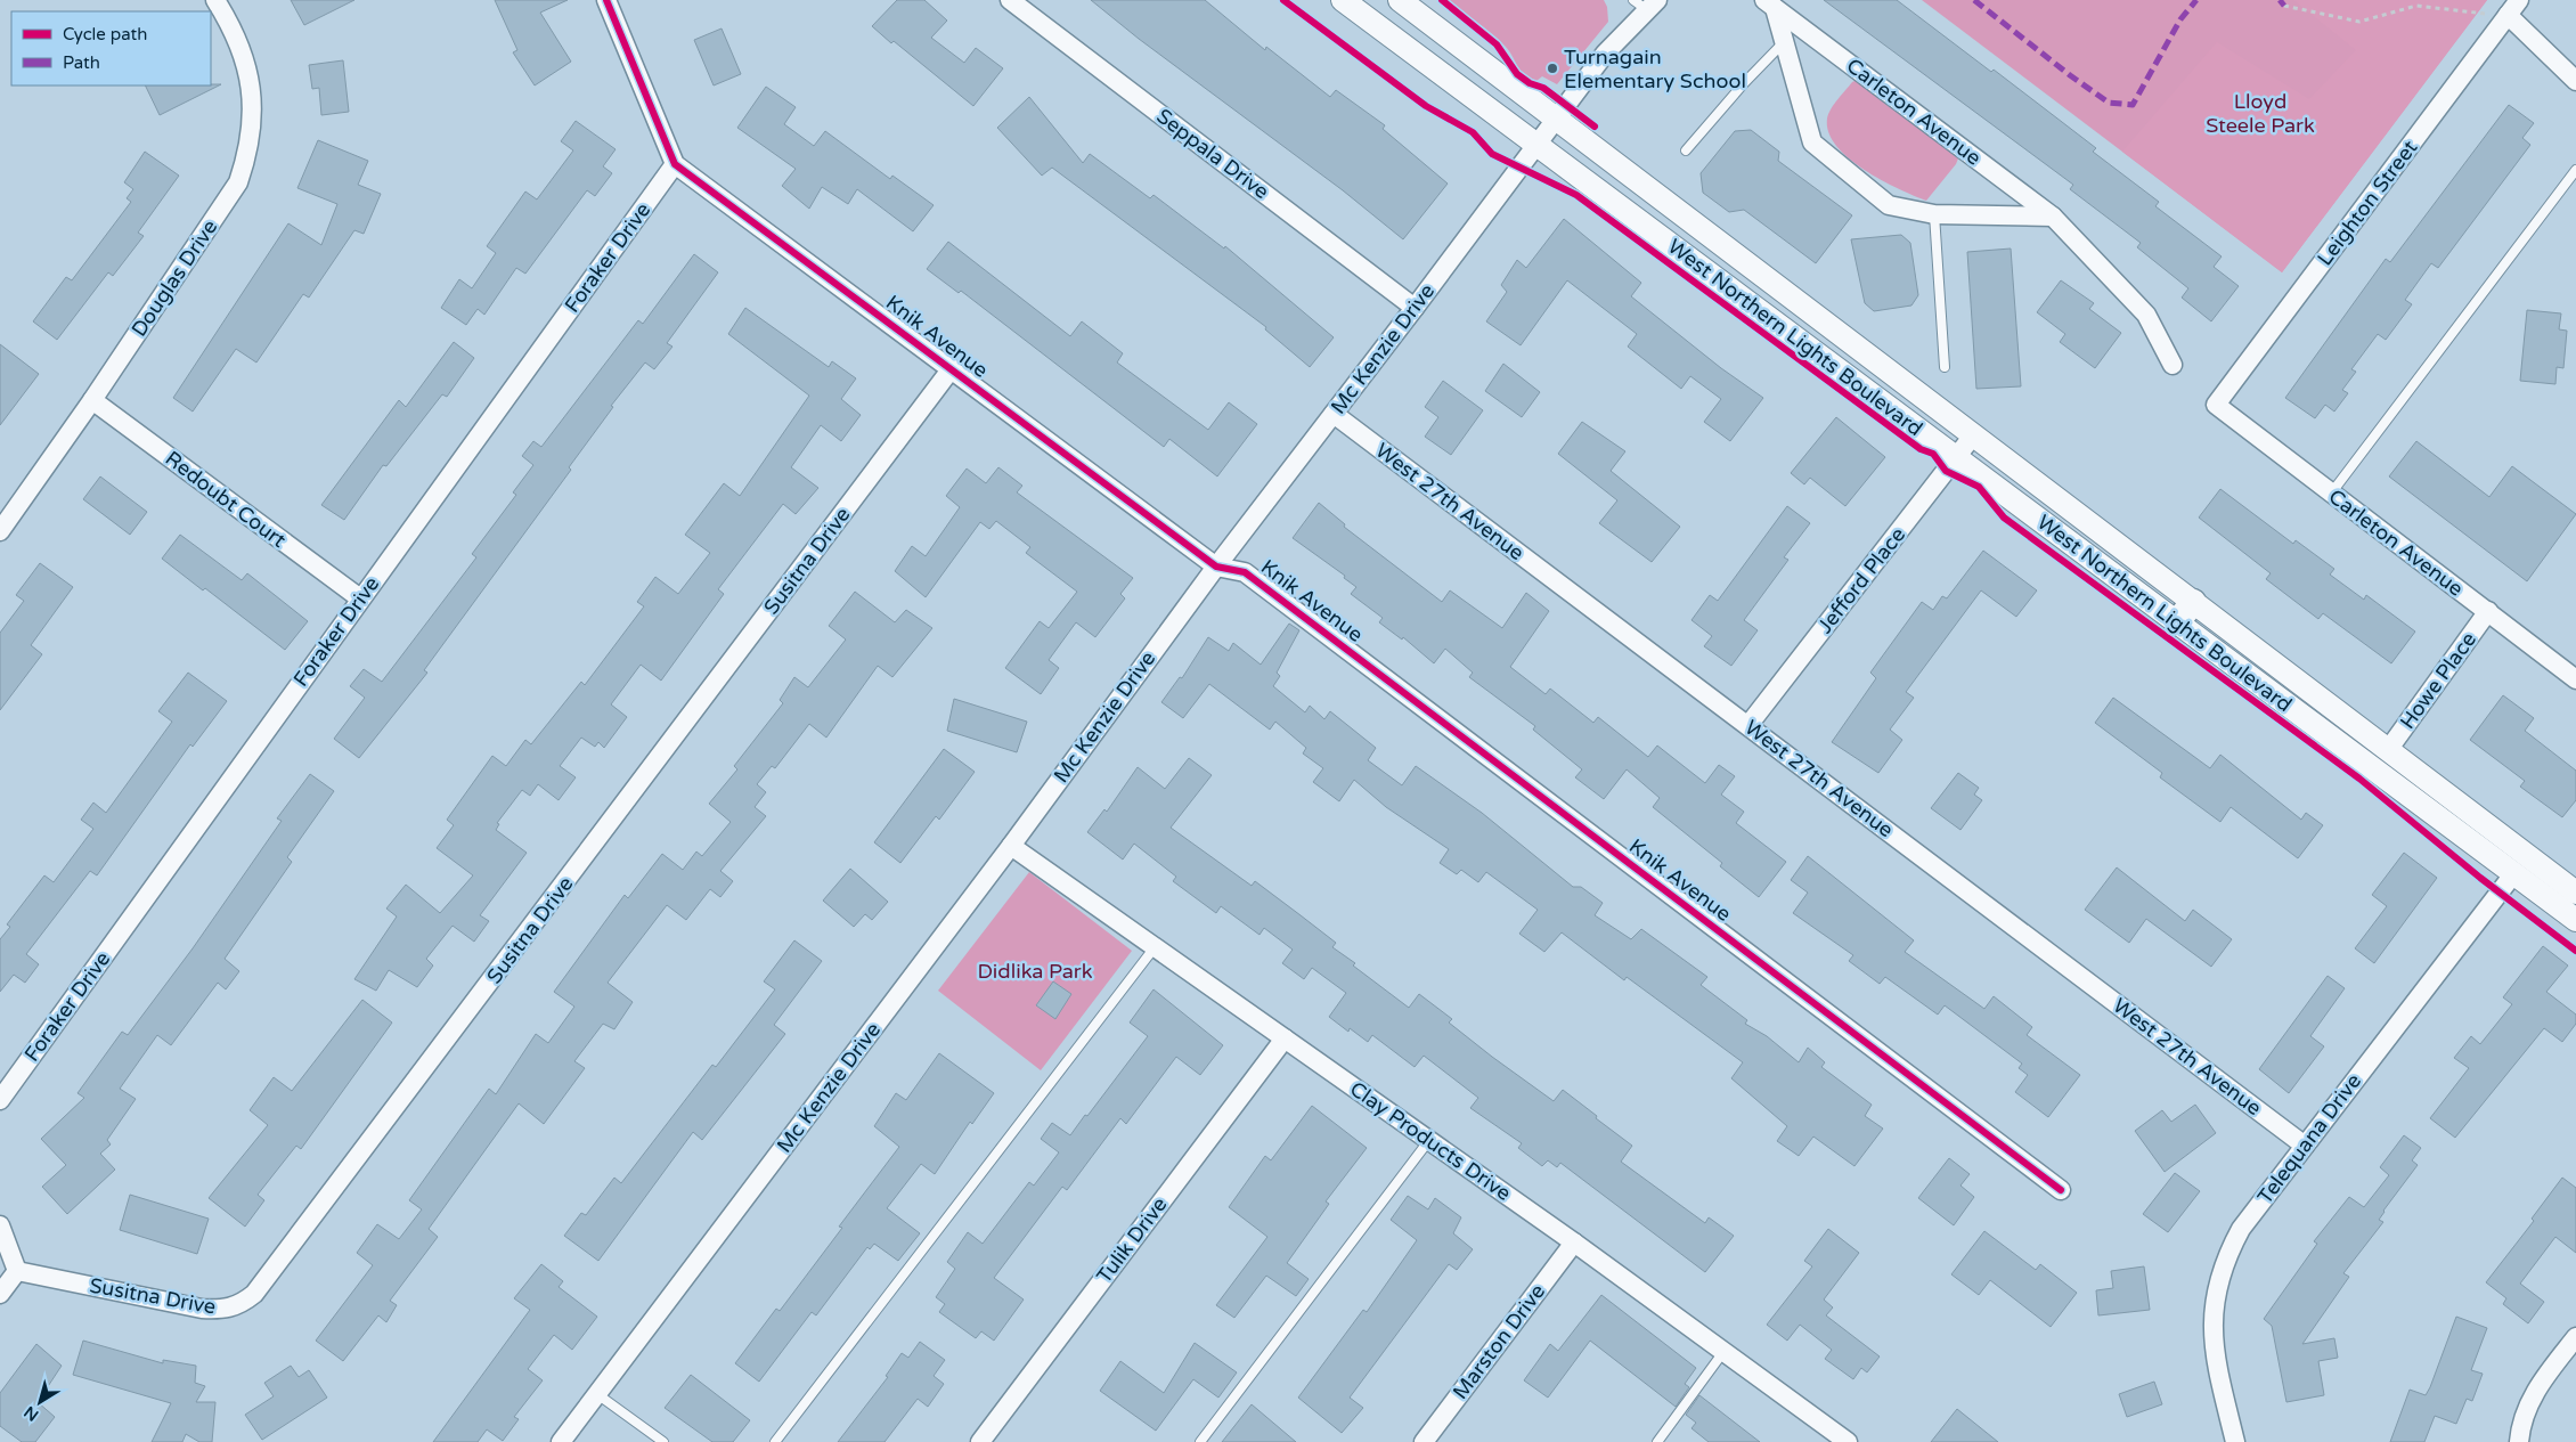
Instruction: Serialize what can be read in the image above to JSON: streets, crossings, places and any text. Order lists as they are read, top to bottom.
{
  "streets": {
    "street": [
      "Carleton Avenue",
      "Seppala Drive",
      "Leighton Street",
      "Foraker Drive",
      "Douglas Drive",
      "Knik Avenue",
      "West Northern Lights Boulevard",
      "Mc Kenzie Drive",
      "Redoubt Court",
      "West 27th Avenue",
      "Susitna Drive",
      "Jefford Place",
      "Howe Place",
      "Telequana Drive",
      "Clay Products Drive",
      "Tulik Drive",
      "Marston Drive"
    ]
  },
  "crossings": [
    ["Carleton Avenue", "Leighton Street"],
    ["Carleton Avenue", "Howe Place"],
    ["Seppala Drive", "Mc Kenzie Drive"],
    ["Foraker Drive", "Knik Avenue"],
    ["Foraker Drive", "Redoubt Court"],
    ["Douglas Drive", "Redoubt Court"],
    ["Knik Avenue", "Mc Kenzie Drive"],
    ["Knik Avenue", "Susitna Drive"],
    ["West Northern Lights Boulevard", "Mc Kenzie Drive"],
    ["West Northern Lights Boulevard", "Jefford Place"],
    ["West Northern Lights Boulevard", "Howe Place"],
    ["West Northern Lights Boulevard", "Telequana Drive"],
    ["Mc Kenzie Drive", "West 27th Avenue"],
    ["Mc Kenzie Drive", "Clay Products Drive"],
    ["West 27th Avenue", "Jefford Place"],
    ["West 27th Avenue", "Telequana Drive"],
    ["Clay Products Drive", "Tulik Drive"],
    ["Clay Products Drive", "Marston Drive"]
  ],
  "parks": ["Lloyd Steele Park", "Didlika Park"],
  "places": ["Turnagain Elementary School"],
  "legend": ["Cycle path", "Path"],
  "north": "bottom left"
}
